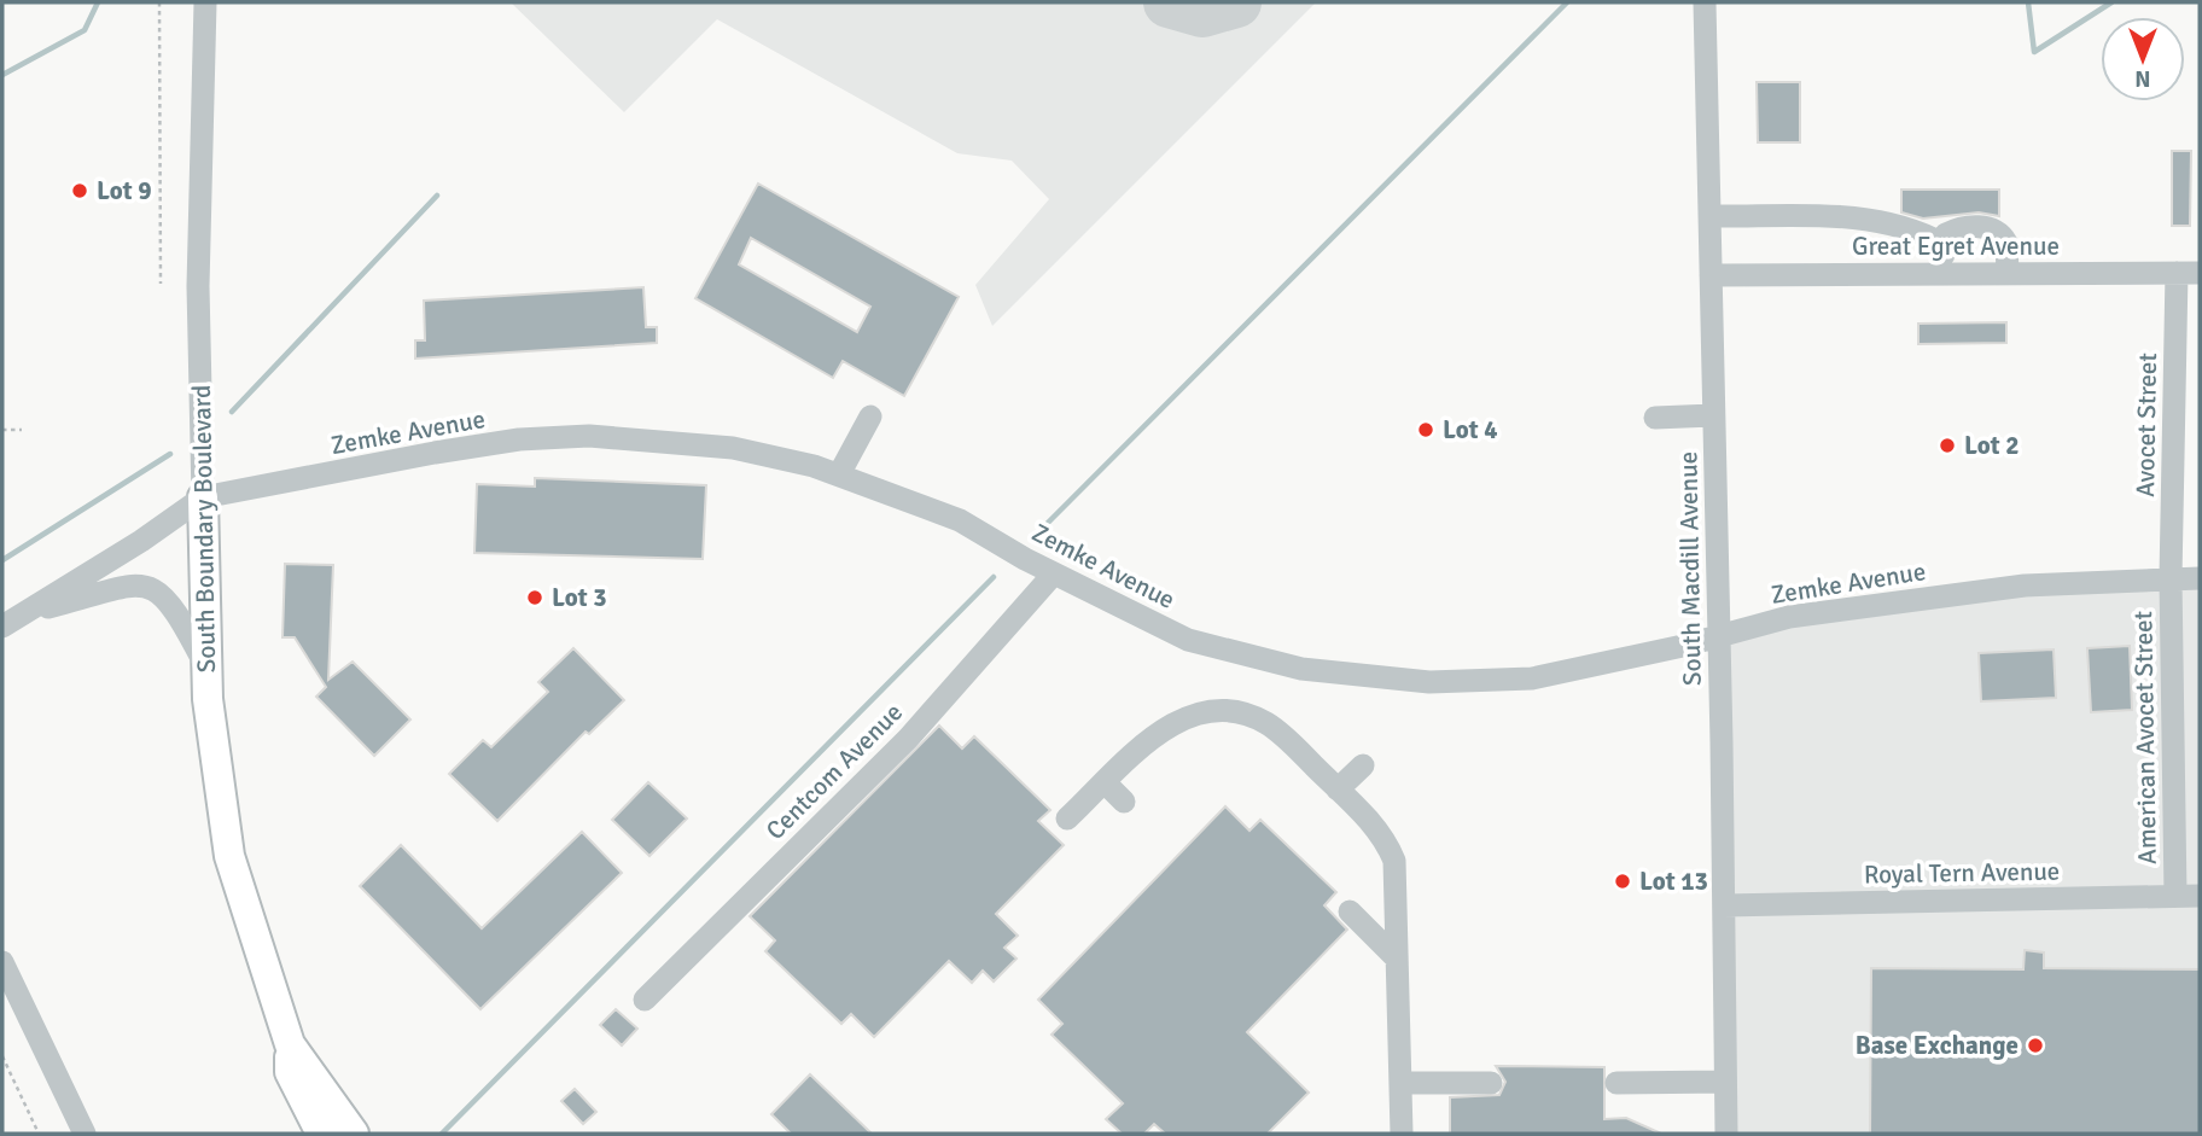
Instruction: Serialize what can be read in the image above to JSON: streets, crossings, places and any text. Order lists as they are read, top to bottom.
{
  "streets": {
    "main road": ["South Boundary Boulevard"],
    "street": [
      "Great Egret Avenue",
      "Avocet Street",
      "Zemke Avenue",
      "South Macdill Avenue",
      "American Avocet Street",
      "Centcom Avenue",
      "Royal Tern Avenue"
    ]
  },
  "crossings": [
    ["Great Egret Avenue", "Avocet Street"],
    ["Great Egret Avenue", "South Macdill Avenue"],
    ["Avocet Street", "Zemke Avenue"],
    ["Avocet Street", "American Avocet Street"],
    ["Zemke Avenue", "South Boundary Boulevard"],
    ["Zemke Avenue", "South Macdill Avenue"],
    ["Zemke Avenue", "American Avocet Street"],
    ["Zemke Avenue", "Centcom Avenue"],
    ["South Macdill Avenue", "Royal Tern Avenue"],
    ["American Avocet Street", "Royal Tern Avenue"]
  ],
  "places": [
    "Lot 9",
    "Lot 4",
    "Lot 2",
    "Lot 3",
    "Lot 13",
    "Base Exchange"
  ],
  "north": "bottom"
}
